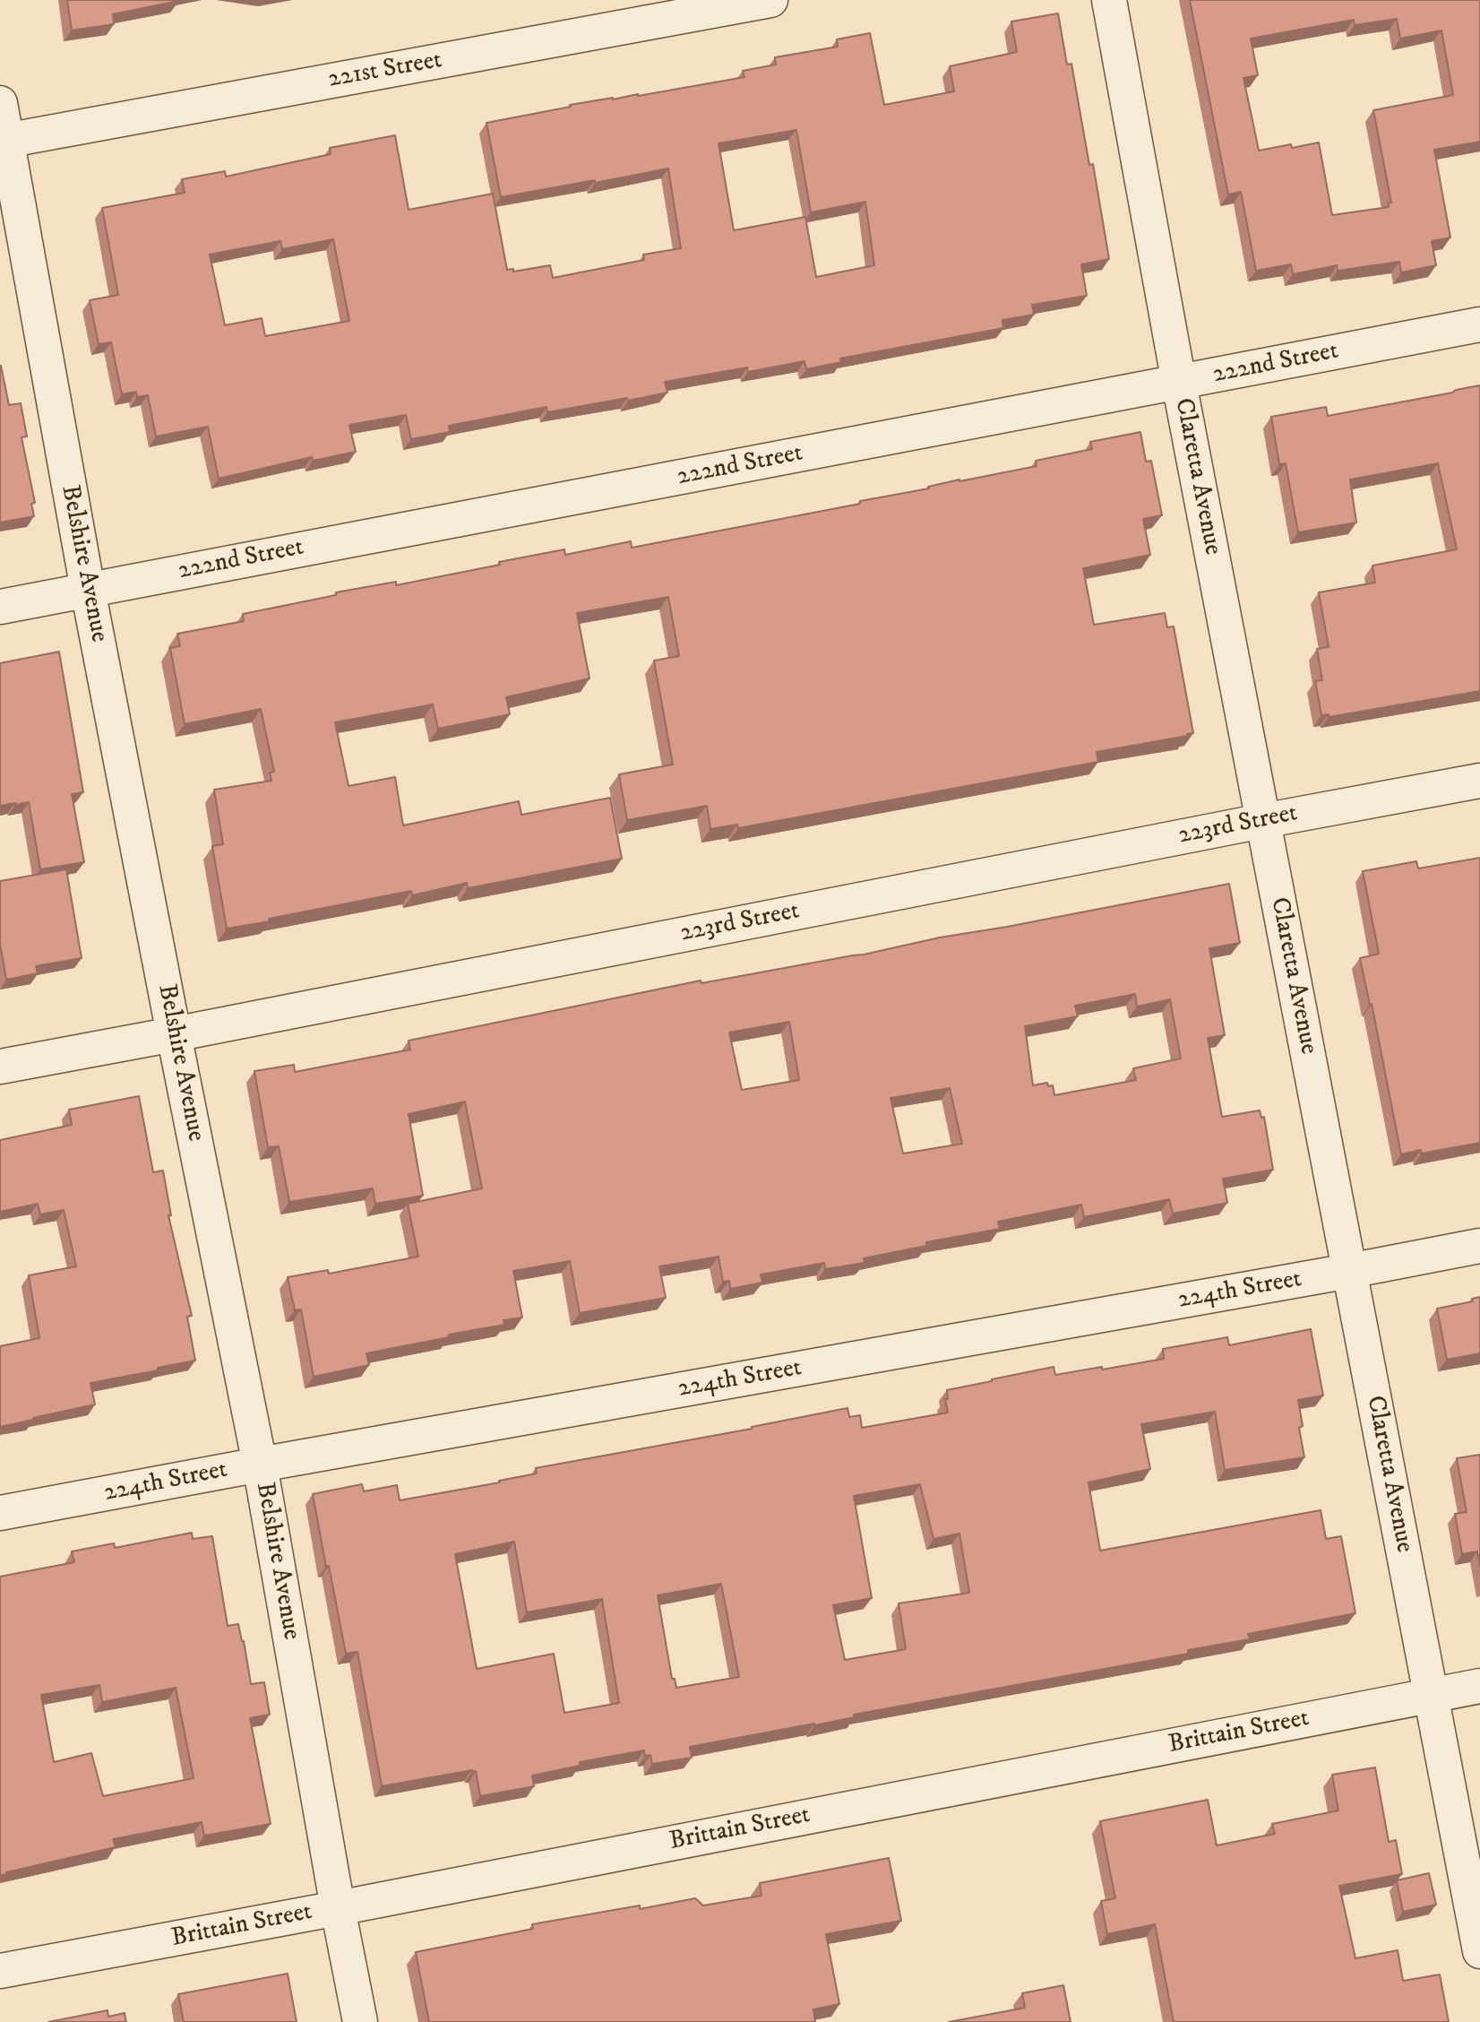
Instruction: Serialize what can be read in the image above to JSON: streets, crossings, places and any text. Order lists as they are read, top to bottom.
{
  "streets": {
    "street": [
      "221st Street",
      "222nd Street",
      "Claretta Avenue",
      "Belshire Avenue",
      "223rd Street",
      "224th Street",
      "Brittain Street"
    ]
  },
  "crossings": [
    ["221st Street", "Belshire Avenue"],
    ["222nd Street", "Claretta Avenue"],
    ["222nd Street", "Belshire Avenue"],
    ["Claretta Avenue", "223rd Street"],
    ["Claretta Avenue", "224th Street"],
    ["Claretta Avenue", "Brittain Street"],
    ["Belshire Avenue", "223rd Street"],
    ["Belshire Avenue", "224th Street"],
    ["Belshire Avenue", "Brittain Street"]
  ]
}
